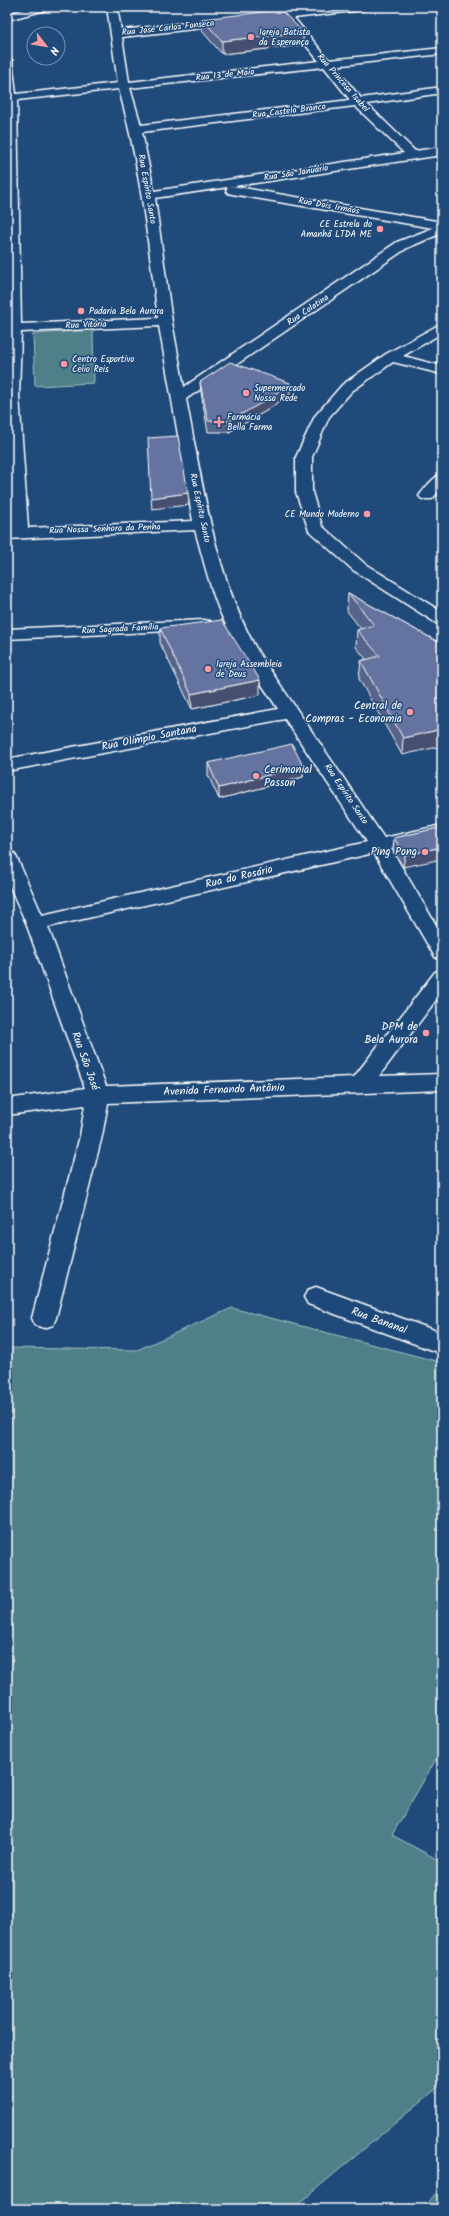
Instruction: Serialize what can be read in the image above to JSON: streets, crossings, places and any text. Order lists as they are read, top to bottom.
{
  "streets": {
    "street": [
      "Rua José Carlos Fonseca",
      "Rua 13 de Maio",
      "Rua Princesa Isabel",
      "Rua Castelo Branco",
      "Rua São Januário",
      "Rua Espírito Santo",
      "Rua Dois Irmãos",
      "Rua Colatina",
      "Rua Vitória",
      "Rua Nossa Senhora da Penha",
      "Rua Sagrada Família",
      "Rua Olímpio Santana",
      "Rua do Rosário",
      "Rua São José",
      "Avenida Fernando Antônio",
      "Rua Bananal"
    ]
  },
  "crossings": [
    ["Rua José Carlos Fonseca", "Rua Princesa Isabel"],
    ["Rua José Carlos Fonseca", "Rua Espírito Santo"],
    ["Rua 13 de Maio", "Rua Princesa Isabel"],
    ["Rua 13 de Maio", "Rua Espírito Santo"],
    ["Rua Princesa Isabel", "Rua Castelo Branco"],
    ["Rua Princesa Isabel", "Rua São Januário"],
    ["Rua Castelo Branco", "Rua Espírito Santo"],
    ["Rua São Januário", "Rua Espírito Santo"],
    ["Rua São Januário", "Rua Dois Irmãos"],
    ["Rua Espírito Santo", "Rua Colatina"],
    ["Rua Espírito Santo", "Rua Vitória"],
    ["Rua Espírito Santo", "Rua Nossa Senhora da Penha"],
    ["Rua Espírito Santo", "Rua Sagrada Família"],
    ["Rua Espírito Santo", "Rua Olímpio Santana"],
    ["Rua Espírito Santo", "Rua do Rosário"],
    ["Rua Dois Irmãos", "Rua Colatina"],
    ["Rua do Rosário", "Rua São José"],
    ["Rua São José", "Avenida Fernando Antônio"]
  ],
  "places": {
    "other": [
      "Igreja Batista da Esperança",
      "CE Estrela do Amanhã LTDA ME",
      "Padaria Bela Aurora",
      "Centro Esportivo Celio Reis",
      "Supermercado Nossa Rede",
      "CE Mundo Moderno",
      "Igreja Assembleia de Deus",
      "Central de Compras - Economia",
      "Cerimonial Passon",
      "Ping Pong",
      "DPM de Bela Aurora"
    ],
    "health": ["Farmácia Bella Farma"]
  },
  "north": "bottom right"
}
